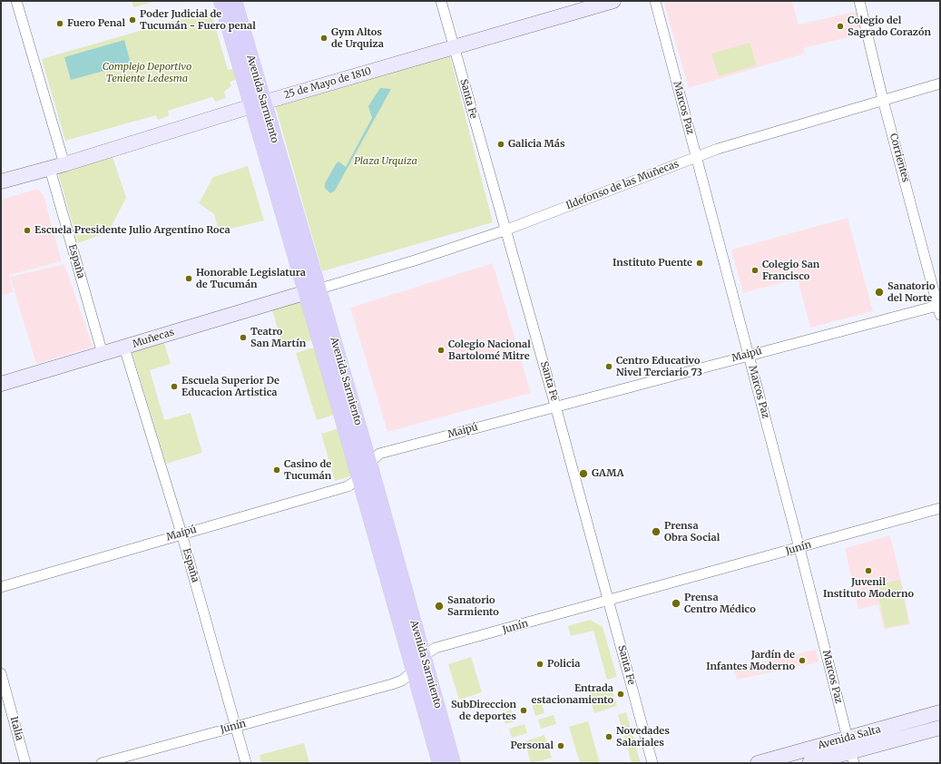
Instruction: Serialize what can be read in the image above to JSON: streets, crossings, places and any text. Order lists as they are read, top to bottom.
{
  "streets": {
    "main road": ["Avenida Sarmiento"],
    "street": [
      "25 de Mayo de 1810",
      "Santa Fe",
      "Marcos Paz",
      "Corrientes",
      "Ildefonso de las Muñecas",
      "España",
      "Muñecas",
      "Maipú",
      "Junín",
      "Italia",
      "Avenida Salta"
    ]
  },
  "crossings": [
    ["25 de Mayo de 1810", "Avenida Sarmiento"],
    ["25 de Mayo de 1810", "Santa Fe"],
    ["25 de Mayo de 1810", "España"],
    ["Avenida Sarmiento", "Ildefonso de las Muñecas"],
    ["Avenida Sarmiento", "Muñecas"],
    ["Avenida Sarmiento", "Maipú"],
    ["Avenida Sarmiento", "Junín"],
    ["Santa Fe", "Ildefonso de las Muñecas"],
    ["Santa Fe", "Maipú"],
    ["Santa Fe", "Junín"],
    ["Marcos Paz", "Ildefonso de las Muñecas"],
    ["Marcos Paz", "Maipú"],
    ["Marcos Paz", "Junín"],
    ["Marcos Paz", "Avenida Salta"],
    ["Corrientes", "Ildefonso de las Muñecas"],
    ["Corrientes", "Maipú"],
    ["Ildefonso de las Muñecas", "Muñecas"],
    ["España", "Muñecas"],
    ["España", "Maipú"],
    ["España", "Junín"]
  ],
  "parks": ["Complejo Deportivo Teniente Ledesma", "Plaza Urquiza"],
  "places": [
    "Poder Judicial de Tucumán - Fuero penal",
    "Fuero Penal",
    "Colegio del Sagrado Corazón",
    "Gym Altos de Urquiza",
    "Galicia Más",
    "Escuela Presidente Julio Argentino Roca",
    "Instituto Puente",
    "Colegio San Francisco",
    "Honorable Legislatura de Tucumán",
    "Sanatorio del Norte",
    "Teatro San Martín",
    "Colegio Nacional Bartolomé Mitre",
    "Centro Educativo Nivel Terciario 73",
    "Escuela Superior De Educacion Artistica",
    "Casino de Tucumán",
    "GAMA",
    "Prensa Obra Social",
    "Juvenil Instituto Moderno",
    "Prensa Centro Médico",
    "Sanatorio Sarmiento",
    "Jardín de Infantes Moderno",
    "Policia",
    "Entrada estacionamiento",
    "SubDireccion de deportes",
    "Novedades Salariales",
    "Personal"
  ]
}
